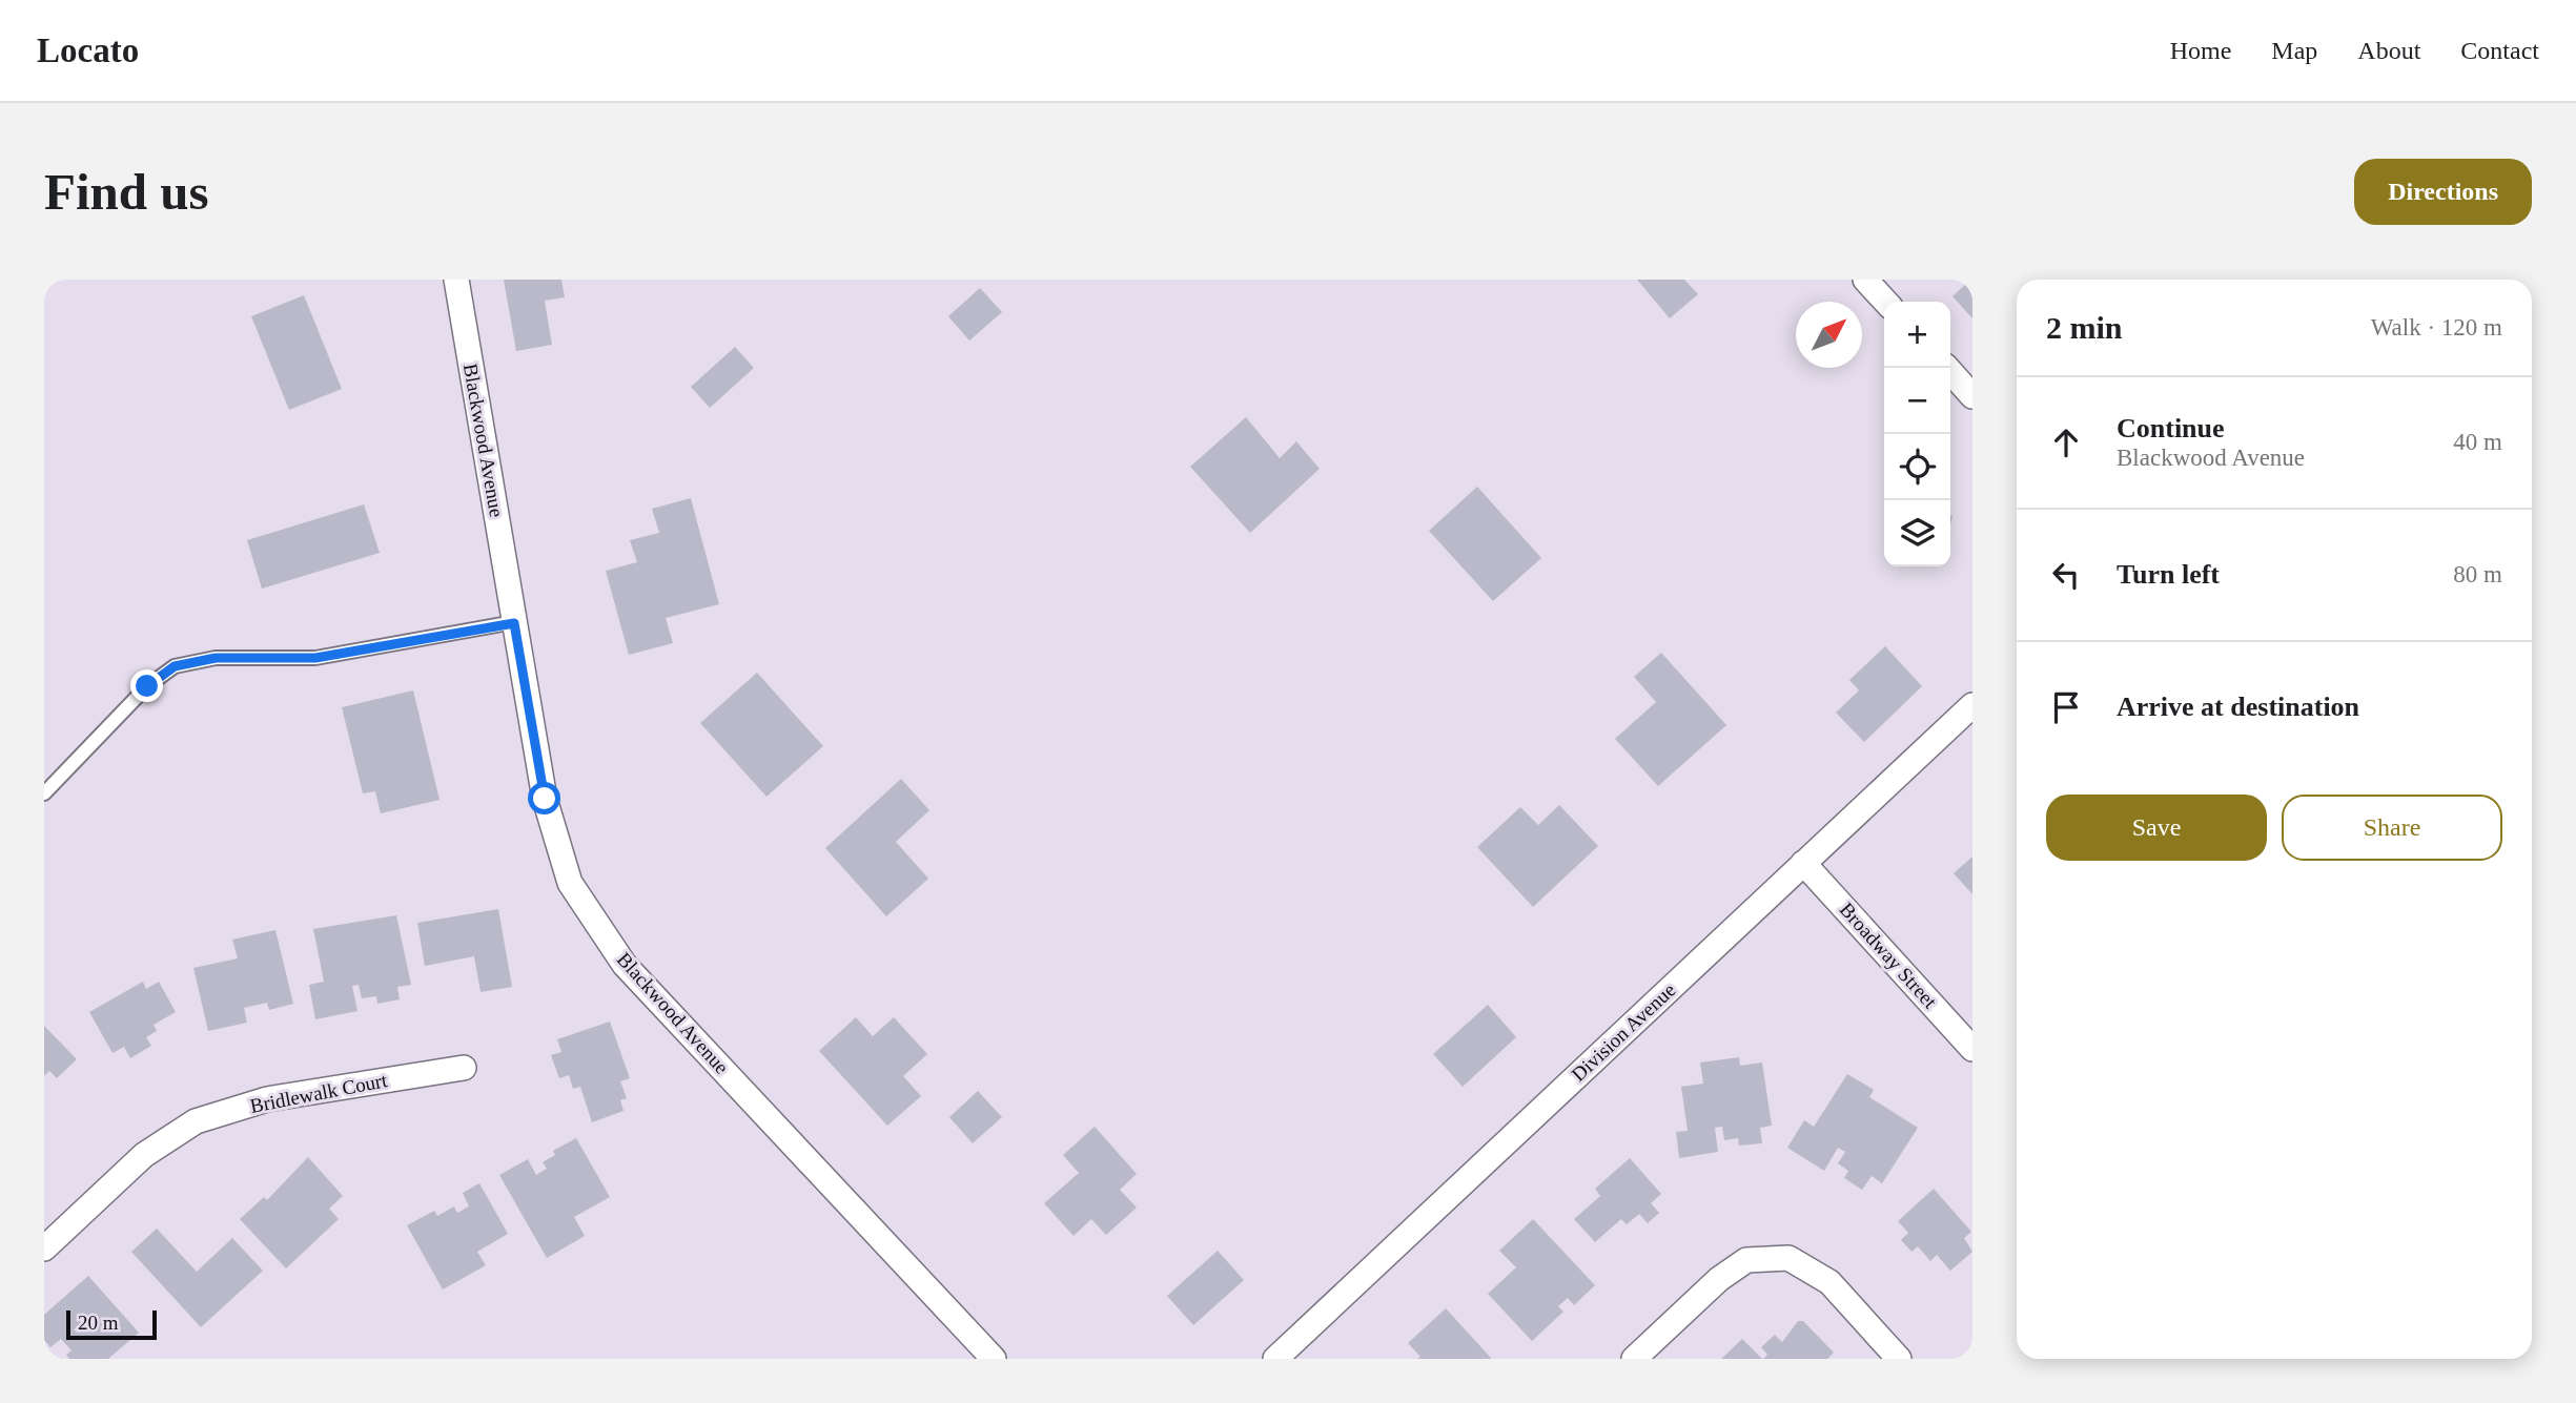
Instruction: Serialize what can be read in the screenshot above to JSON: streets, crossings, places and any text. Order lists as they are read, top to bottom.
{
  "streets": {
    "street": [
      "Blackwood Avenue",
      "Broadway Street",
      "Division Avenue",
      "Bridlewalk Court"
    ]
  },
  "crossings": [
    ["Broadway Street", "Division Avenue"]
  ],
  "scale_bar": "20 m",
  "north": "top right",
  "page": {
    "header": "Locato",
    "nav": [
      "Home",
      "Map",
      "About",
      "Contact"
    ],
    "buttons": [
      "Directions",
      ["Save", "Share"]
    ],
    "title": "Find us",
    "heading": ["2 min", "Walk · 120 m"],
    "map_buttons": ["+", "−"],
    "list": [
      ["Continue", "Blackwood Avenue", "40 m"],
      ["Turn left", "80 m"],
      "Arrive at destination"
    ],
    "scale": "20 m"
  }
}
